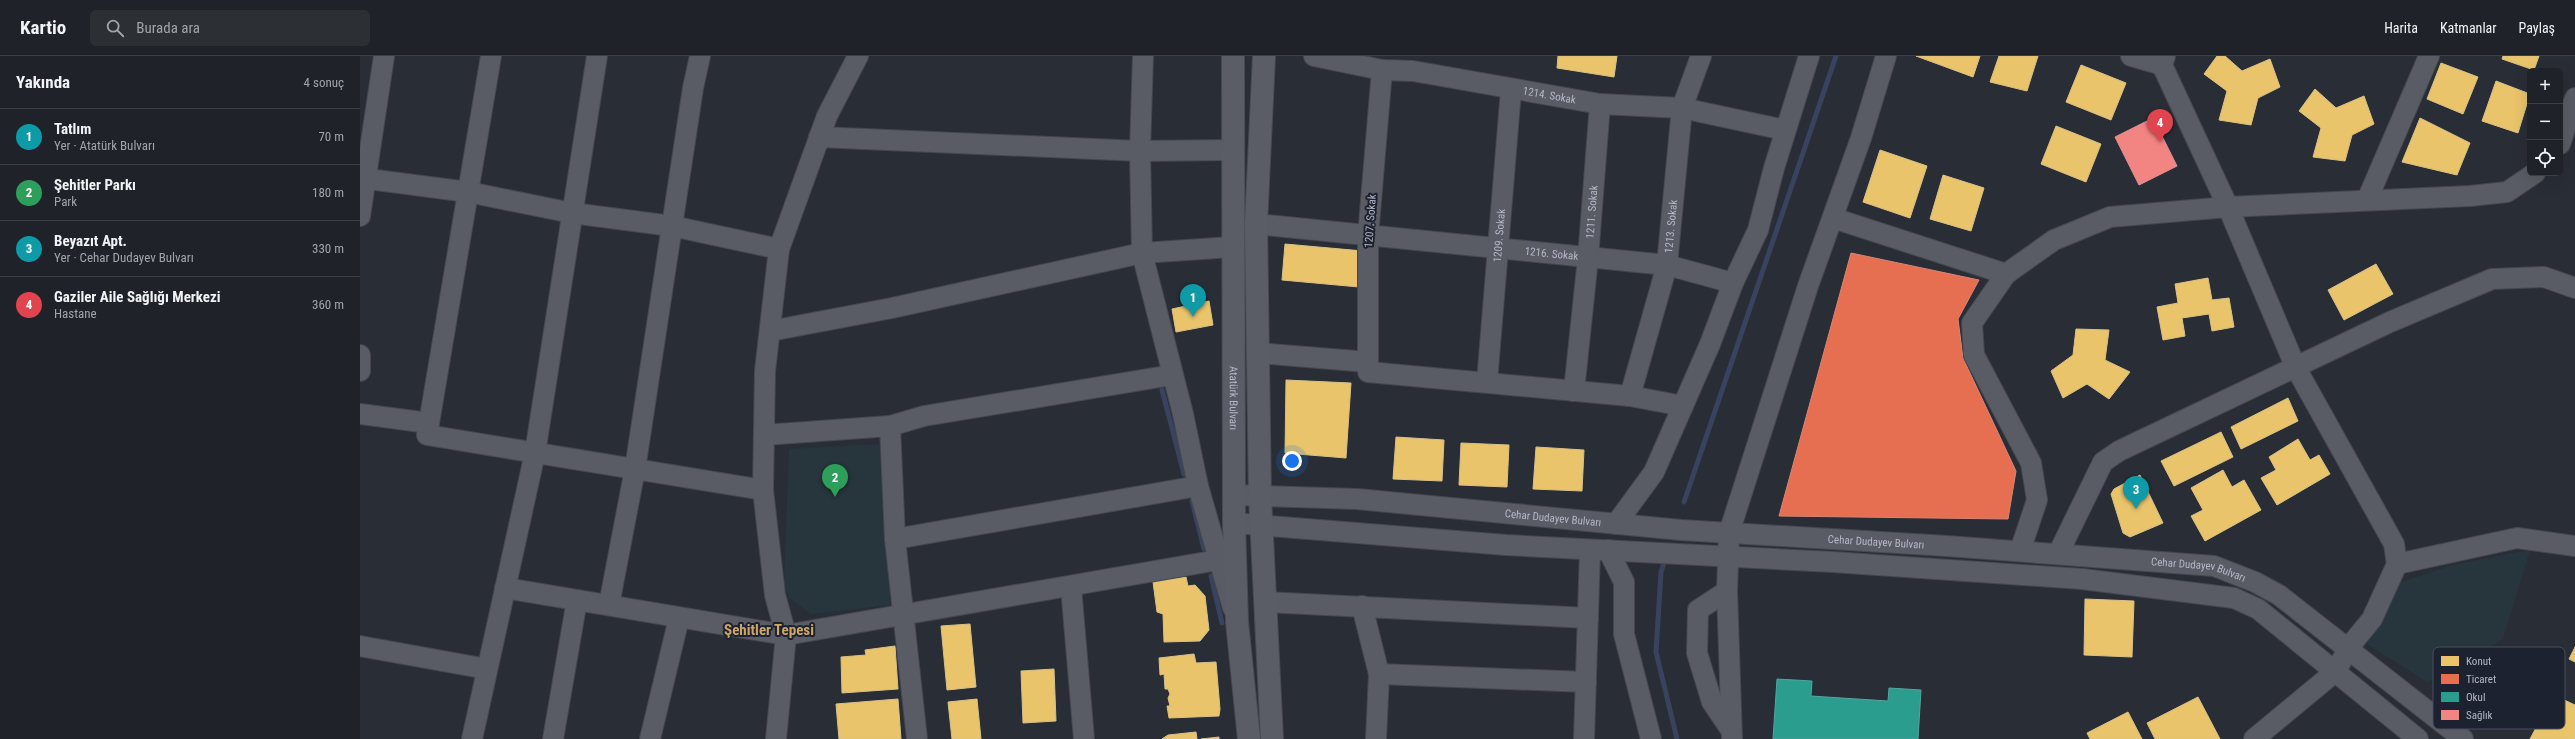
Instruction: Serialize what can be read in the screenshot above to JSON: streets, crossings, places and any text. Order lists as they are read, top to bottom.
{
  "streets": {
    "main road": ["Atatürk Bulvarı"],
    "street": [
      "1214. Sokak",
      "1211. Sokak",
      "1207. Sokak",
      "1213. Sokak",
      "1209. Sokak",
      "1216. Sokak",
      "Cehar Dudayev Bulvarı"
    ]
  },
  "crossings": [
    ["1214. Sokak", "1211. Sokak"],
    ["1214. Sokak", "1207. Sokak"],
    ["1214. Sokak", "1213. Sokak"],
    ["1214. Sokak", "1209. Sokak"],
    ["1211. Sokak", "1216. Sokak"],
    ["1207. Sokak", "1216. Sokak"],
    ["1213. Sokak", "1216. Sokak"],
    ["1209. Sokak", "1216. Sokak"],
    ["Atatürk Bulvarı", "Cehar Dudayev Bulvarı"]
  ],
  "districts": ["Şehitler Tepesi"],
  "legend": [
    "Konut",
    "Ticaret",
    "Okul",
    "Sağlık"
  ],
  "page": {
    "header": "Kartio",
    "search": "Burada ara",
    "nav": ["Harita", "Katmanlar", "Paylaş"],
    "heading": ["Yakında", "4 sonuç"],
    "map_buttons": ["+", "−"],
    "list": [
      {
        "mark": "1",
        "name": "Tatlım",
        "note": "Yer · Atatürk Bulvarı",
        "value": "70 m"
      },
      {
        "mark": "2",
        "name": "Şehitler Parkı",
        "note": "Park",
        "value": "180 m"
      },
      {
        "mark": "3",
        "name": "Beyazıt Apt.",
        "note": "Yer · Cehar Dudayev Bulvarı",
        "value": "330 m"
      },
      {
        "mark": "4",
        "name": "Gaziler Aile Sağlığı Merkezi",
        "note": "Hastane",
        "value": "360 m"
      }
    ],
    "pins": [
      "4",
      "1",
      "2",
      "3"
    ]
  }
}
